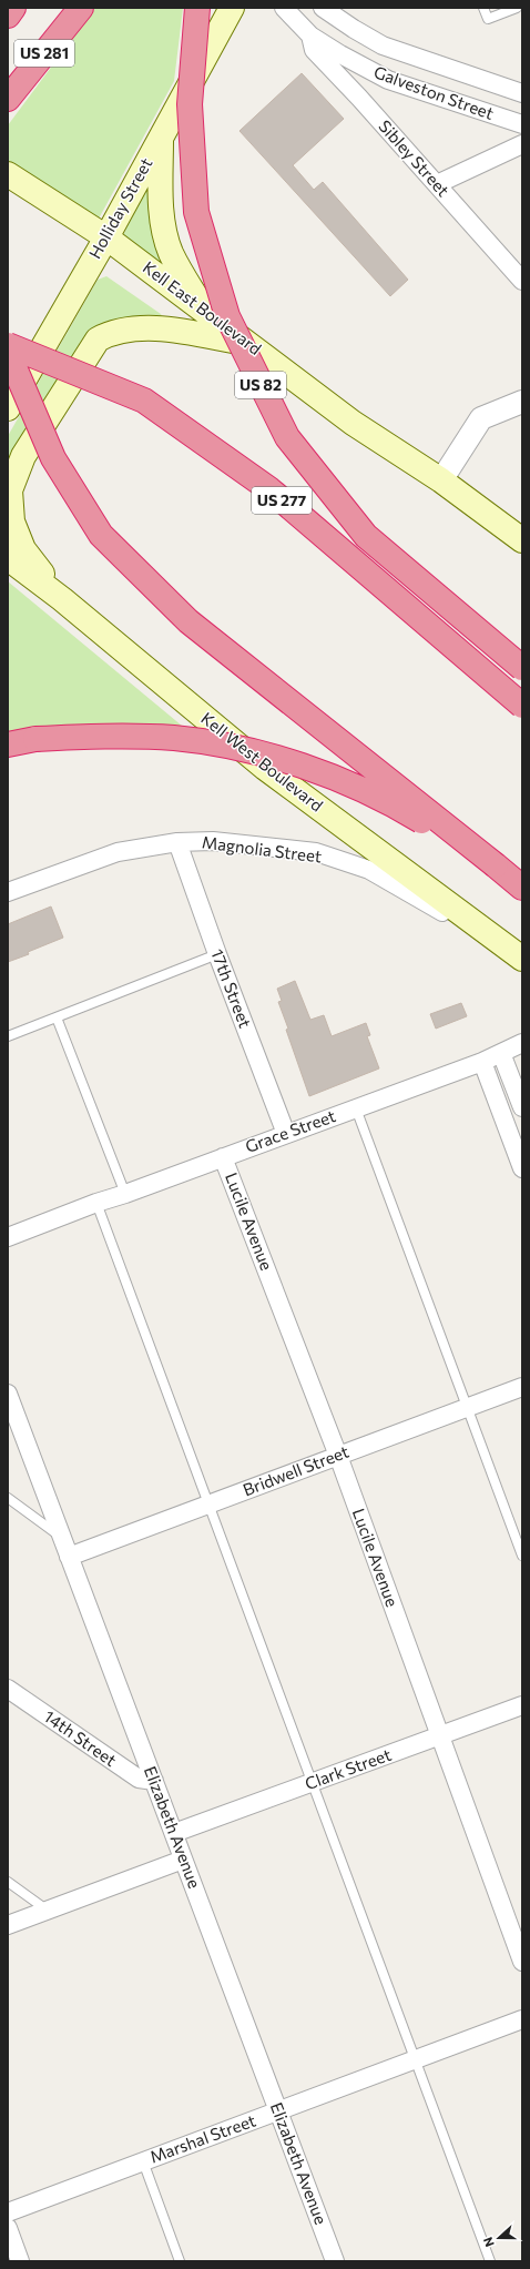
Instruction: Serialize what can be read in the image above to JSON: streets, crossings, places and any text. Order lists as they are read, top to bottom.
{
  "streets": {
    "highway": ["US 281", "US 82", "US 277"],
    "main road": ["Holliday Street", "Kell East Boulevard", "Kell West Boulevard"],
    "street": [
      "Galveston Street",
      "Sibley Street",
      "Magnolia Street",
      "17th Street",
      "Grace Street",
      "Lucile Avenue",
      "Bridwell Street",
      "14th Street",
      "Clark Street",
      "Elizabeth Avenue",
      "Marshal Street"
    ]
  },
  "crossings": [
    ["Galveston Street", "Sibley Street"],
    ["Holliday Street", "Kell East Boulevard"],
    ["Magnolia Street", "17th Street"],
    ["17th Street", "Grace Street"],
    ["Grace Street", "Lucile Avenue"],
    ["Lucile Avenue", "Bridwell Street"],
    ["Lucile Avenue", "Clark Street"],
    ["Bridwell Street", "Elizabeth Avenue"],
    ["14th Street", "Elizabeth Avenue"],
    ["Clark Street", "Elizabeth Avenue"],
    ["Elizabeth Avenue", "Marshal Street"]
  ],
  "north": "left"
}
